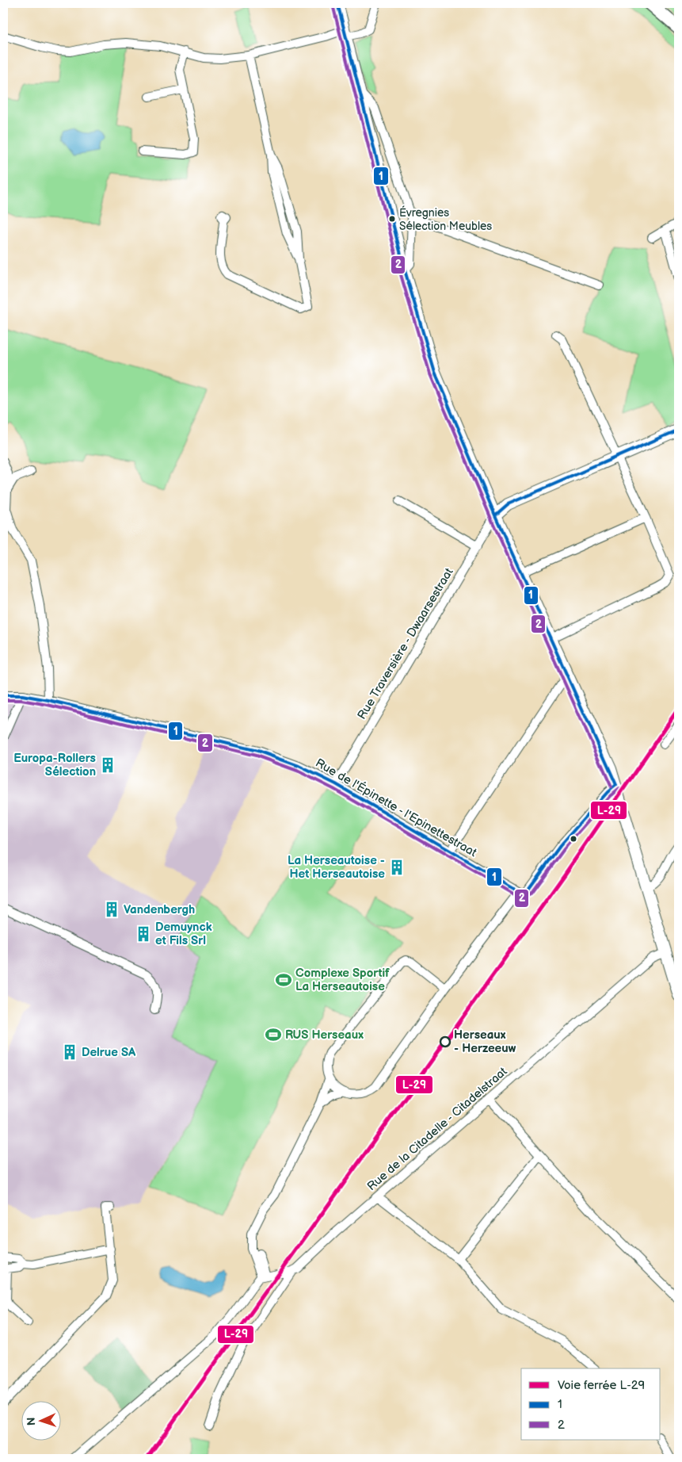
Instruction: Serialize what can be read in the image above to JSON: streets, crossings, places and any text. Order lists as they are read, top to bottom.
{
  "streets": {
    "street": ["Rue Traversière - Dwaarsestraat", "Rue de l'Épinette - l'Epinettestraat", "Rue de la Citadelle - Citadelstraat"]
  },
  "crossings": [
    ["Rue Traversière - Dwaarsestraat", "Rue de l'Épinette - l'Epinettestraat"]
  ],
  "places": {
    "other": ["Évregnies Sélection Meubles", "Herseaux - Herzeeuw"],
    "building": [
      "Europa-Rollers Sélection",
      "La Herseautoise - Het Herseautoise",
      "Vandenbergh",
      "Demuynck et Fils Srl",
      "Delrue SA"
    ],
    "sports": ["Complexe Sportif La Herseautoise", "RUS Herseaux"]
  },
  "lines": ["transit line 1", "transit line 2", "rail line L-29"],
  "legend": ["Voie ferrée L-29", "1", "2"],
  "north": "left"
}
